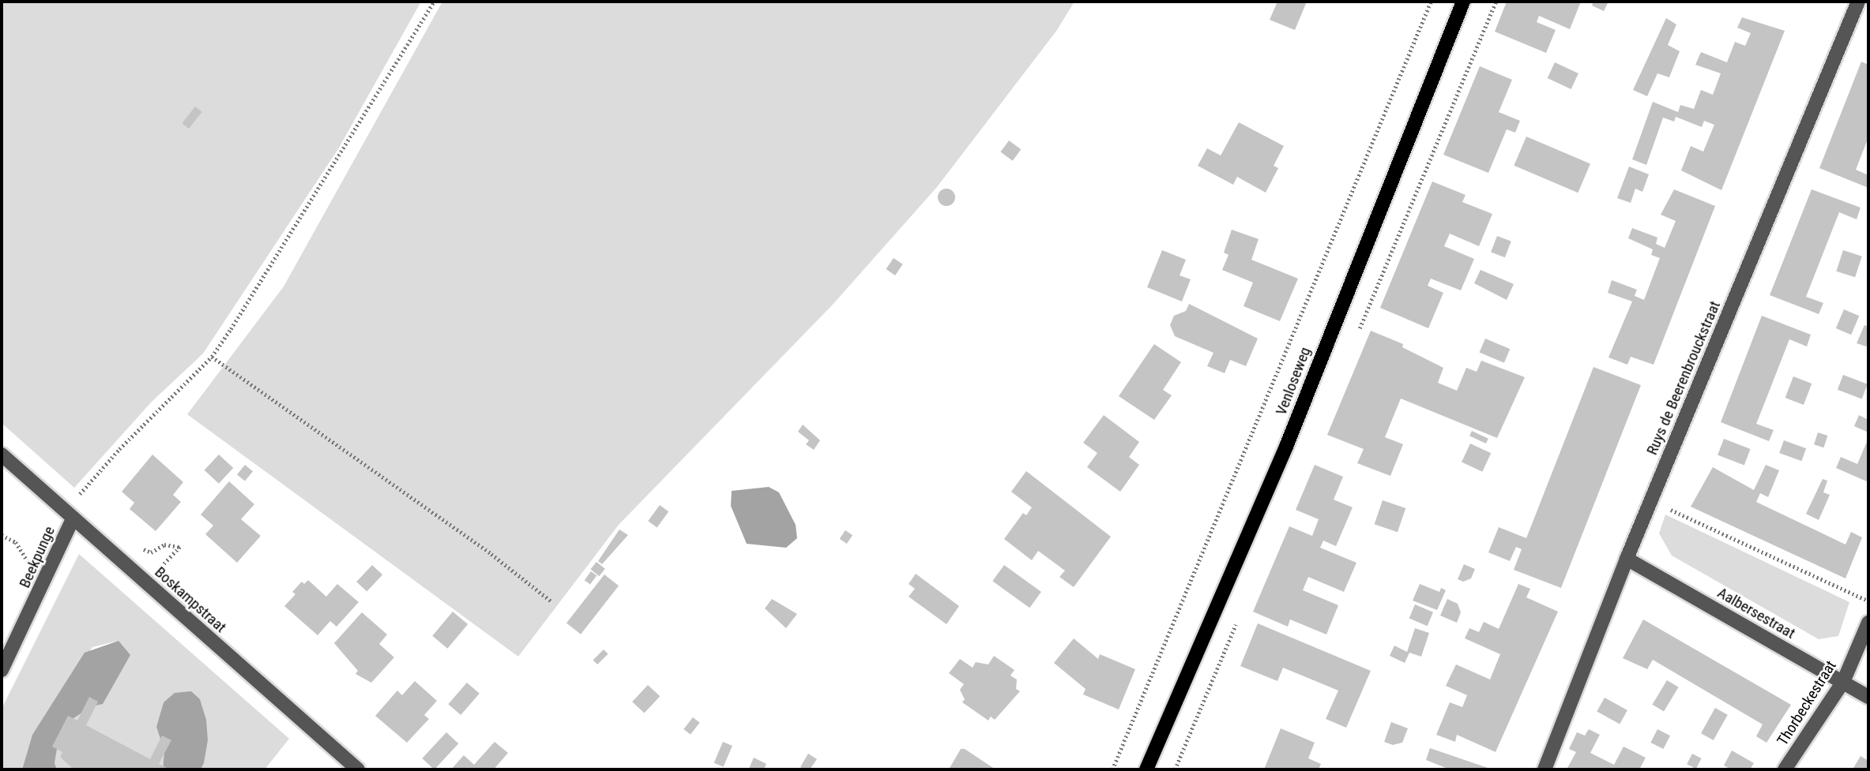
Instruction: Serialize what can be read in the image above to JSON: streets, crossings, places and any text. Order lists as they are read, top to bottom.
{
  "streets": {
    "main road": ["Venloseweg"],
    "street": [
      "Ruys de Beerenbrouckstraat",
      "Beekpunge",
      "Boskampstraat",
      "Aalbersestraat",
      "Thorbeckestraat"
    ]
  },
  "crossings": [
    ["Ruys de Beerenbrouckstraat", "Aalbersestraat"],
    ["Beekpunge", "Boskampstraat"],
    ["Aalbersestraat", "Thorbeckestraat"]
  ]
}
